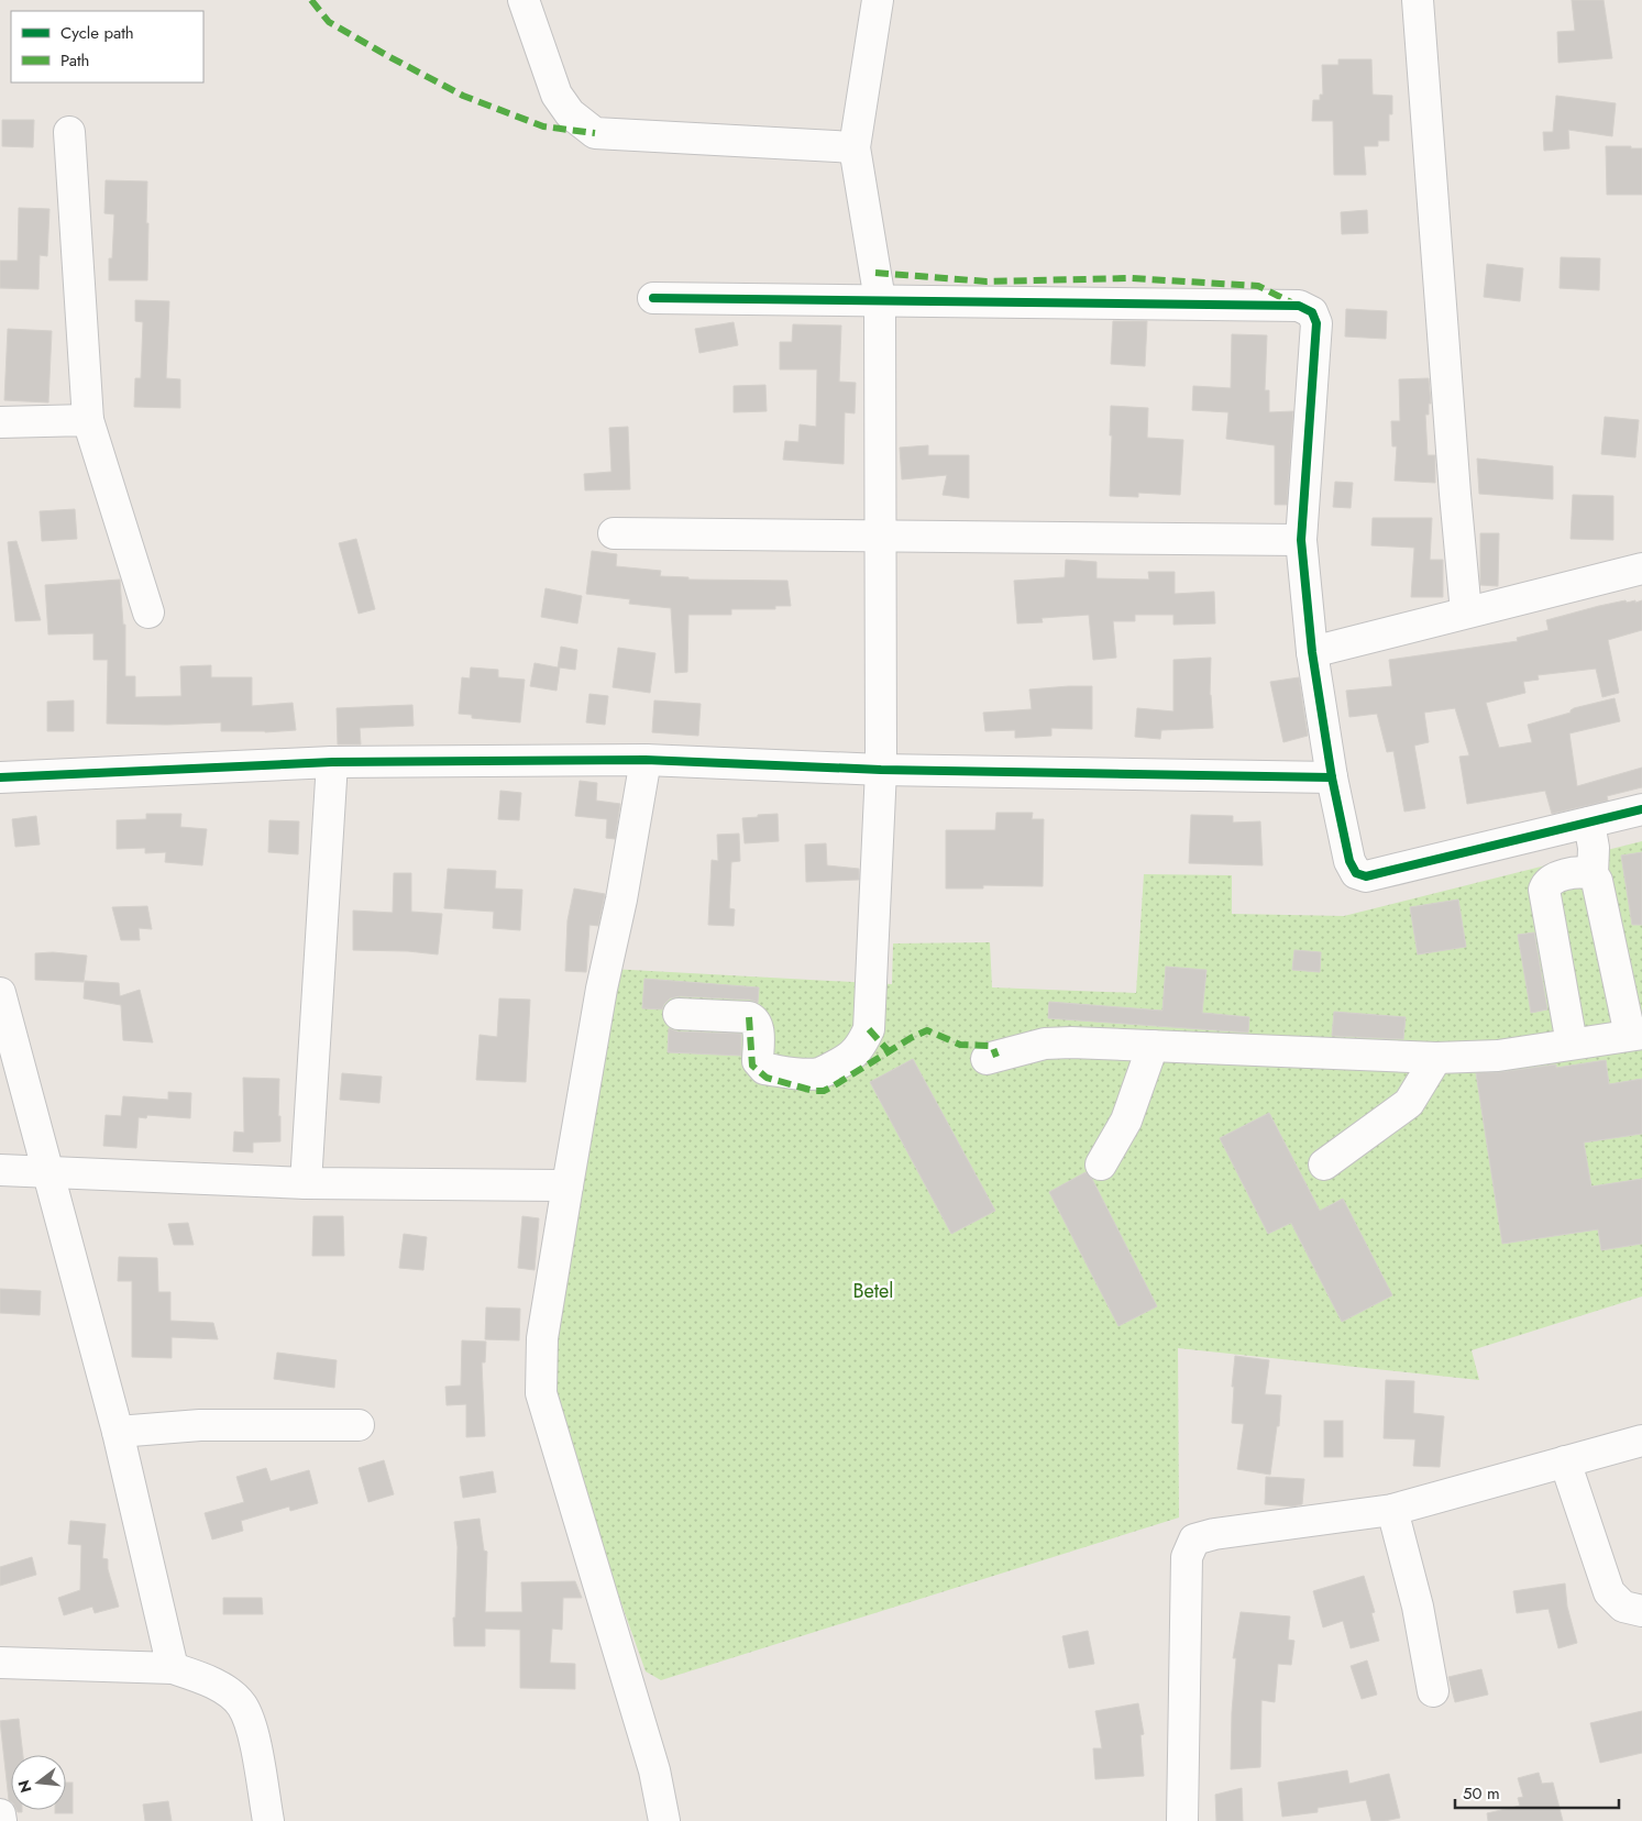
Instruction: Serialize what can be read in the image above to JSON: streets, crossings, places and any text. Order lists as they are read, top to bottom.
{
  "parks": ["Betel"],
  "legend": ["Cycle path", "Path"],
  "scale_bar": "50 m",
  "north": "left"
}
